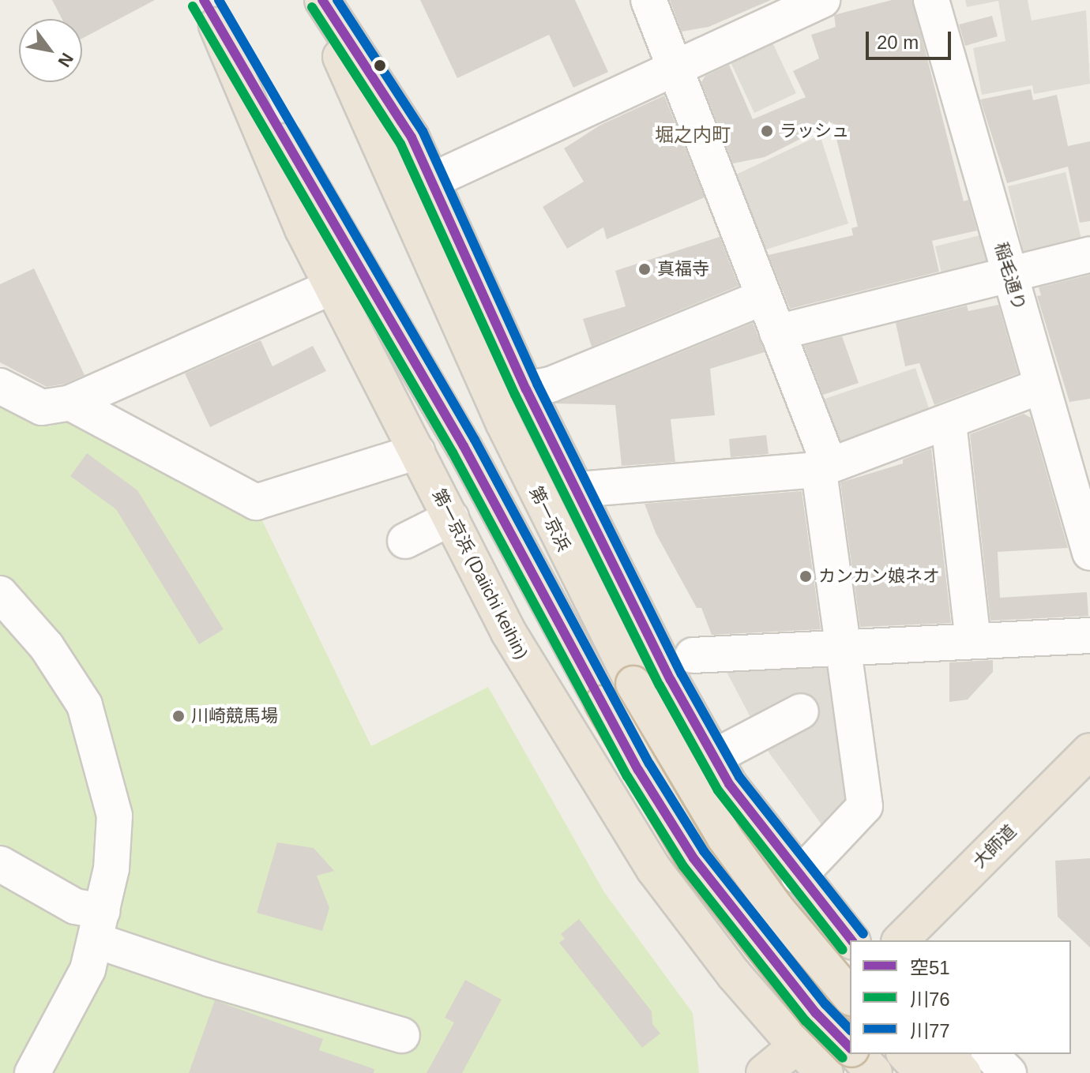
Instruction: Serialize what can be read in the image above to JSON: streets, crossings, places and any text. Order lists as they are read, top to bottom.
{
  "streets": {
    "highway": ["第一京浜", "第一京浜 (Daiichi keihin)", "大師道"],
    "street": ["稲毛通り"]
  },
  "districts": ["堀之内町"],
  "places": [
    "ラッシュ",
    "真福寺",
    "カンカン娘ネオ",
    "川崎競馬場"
  ],
  "lines": ["transit line 空51", "transit line 川77", "transit line 川76"],
  "legend": ["空51", "川76", "川77"],
  "scale_bar": "20 m",
  "north": "bottom right"
}
